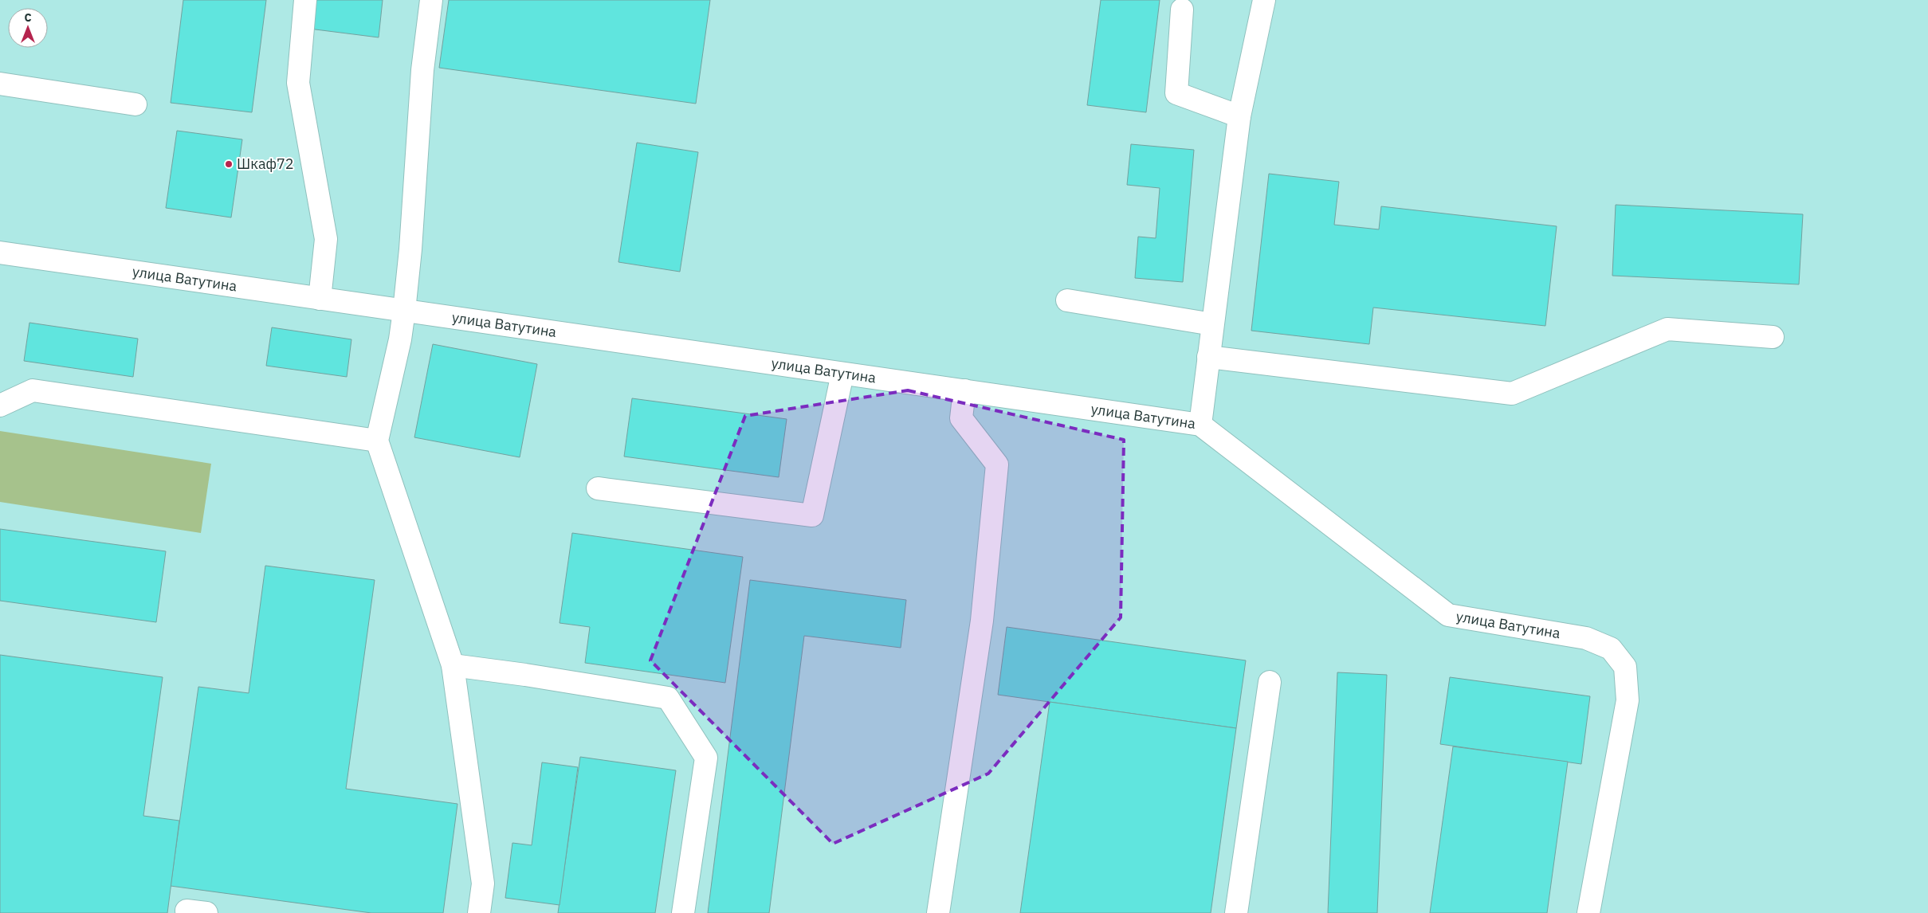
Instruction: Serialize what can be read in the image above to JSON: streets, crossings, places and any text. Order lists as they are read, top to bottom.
{
  "streets": {
    "street": ["улица Ватутина"]
  },
  "places": ["Шкаф72"],
  "north": "top"
}
